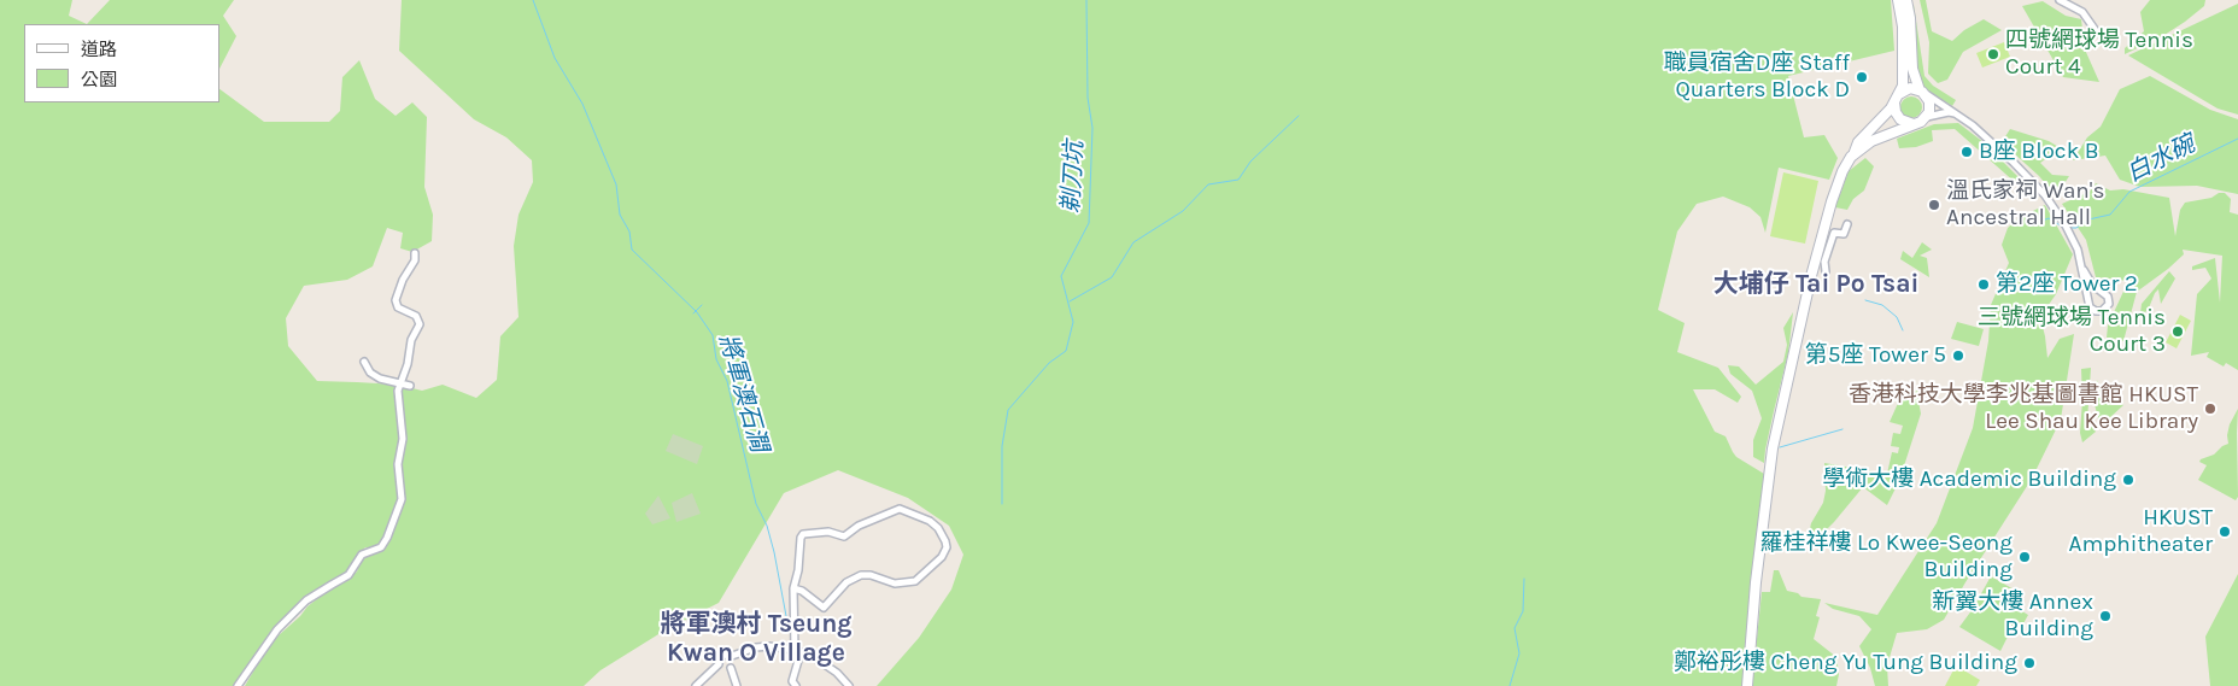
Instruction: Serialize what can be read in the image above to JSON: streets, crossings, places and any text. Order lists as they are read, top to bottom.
{
  "districts": ["大埔仔 Tai Po Tsai", "將軍澳村 Tseung Kwan O Village"],
  "water": ["白水碗", "剃刀坑", "將軍澳石澗"],
  "places": [
    "四號網球場 Tennis Court 4",
    "職員宿舍D座 Staff Quarters Block D",
    "B座 Block B",
    "溫氏家祠 Wan's Ancestral Hall",
    "第2座 Tower 2",
    "三號網球場 Tennis Court 3",
    "第5座 Tower 5",
    "香港科技大學李兆基圖書館 HKUST Lee Shau Kee Library",
    "學術大樓 Academic Building",
    "HKUST Amphitheater",
    "羅桂祥樓 Lo Kwee-Seong Building",
    "新翼大樓 Annex Building",
    "鄭裕彤樓 Cheng Yu Tung Building"
  ],
  "legend": ["道路", "公園"]
}
